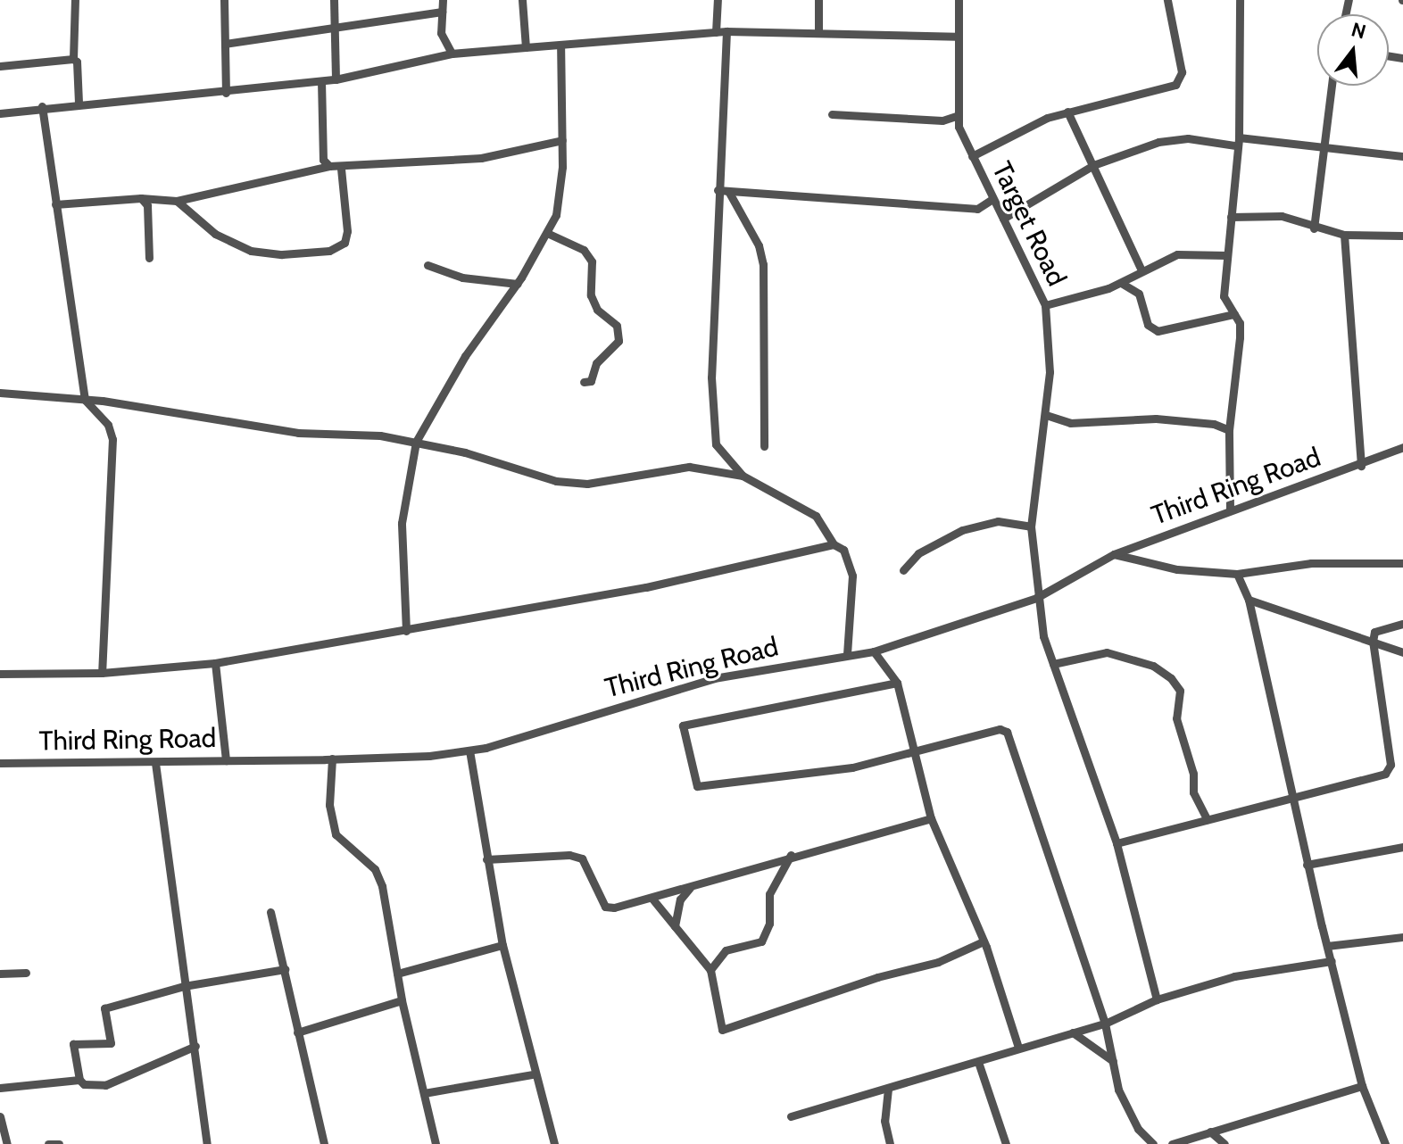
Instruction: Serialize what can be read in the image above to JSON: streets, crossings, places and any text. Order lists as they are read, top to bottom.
{
  "streets": {
    "street": ["Target Road", "Third Ring Road"]
  },
  "crossings": [
    ["Target Road", "Third Ring Road"]
  ],
  "north": "top"
}
